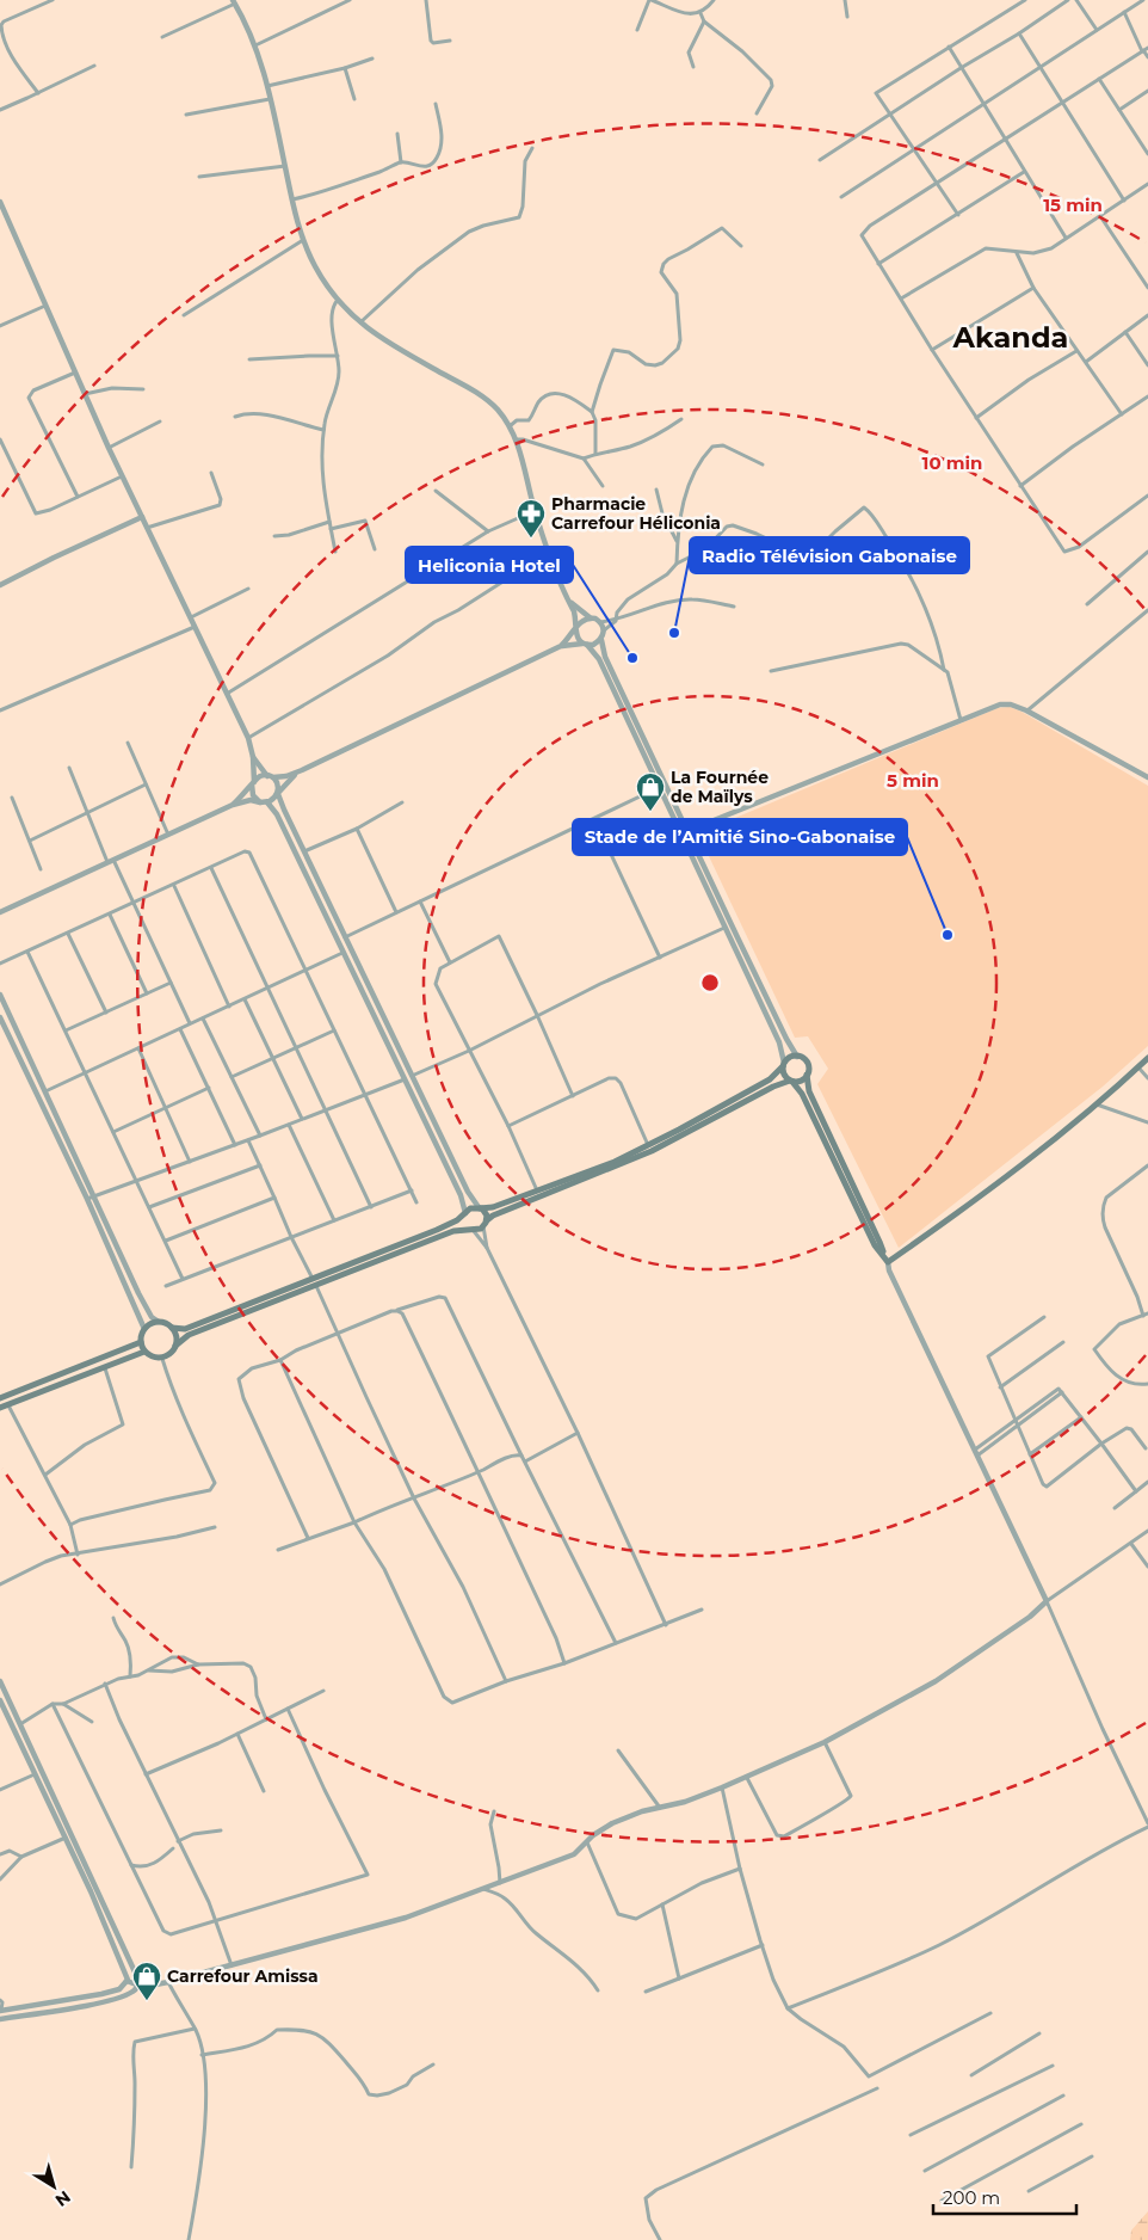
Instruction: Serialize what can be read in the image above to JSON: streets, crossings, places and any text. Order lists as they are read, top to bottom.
{
  "districts": ["Akanda"],
  "places": {
    "pharmacy": ["Pharmacie Carrefour Héliconia"],
    "other": ["Radio Télévision Gabonaise", "Heliconia Hotel", "Stade de l’Amitié Sino-Gabonaise"],
    "shop": ["La Fournée de Maïlys", "Carrefour Amissa"]
  },
  "scale_bar": "200 m",
  "north": "bottom right",
  "rings": ["15 min", "10 min", "5 min"]
}
